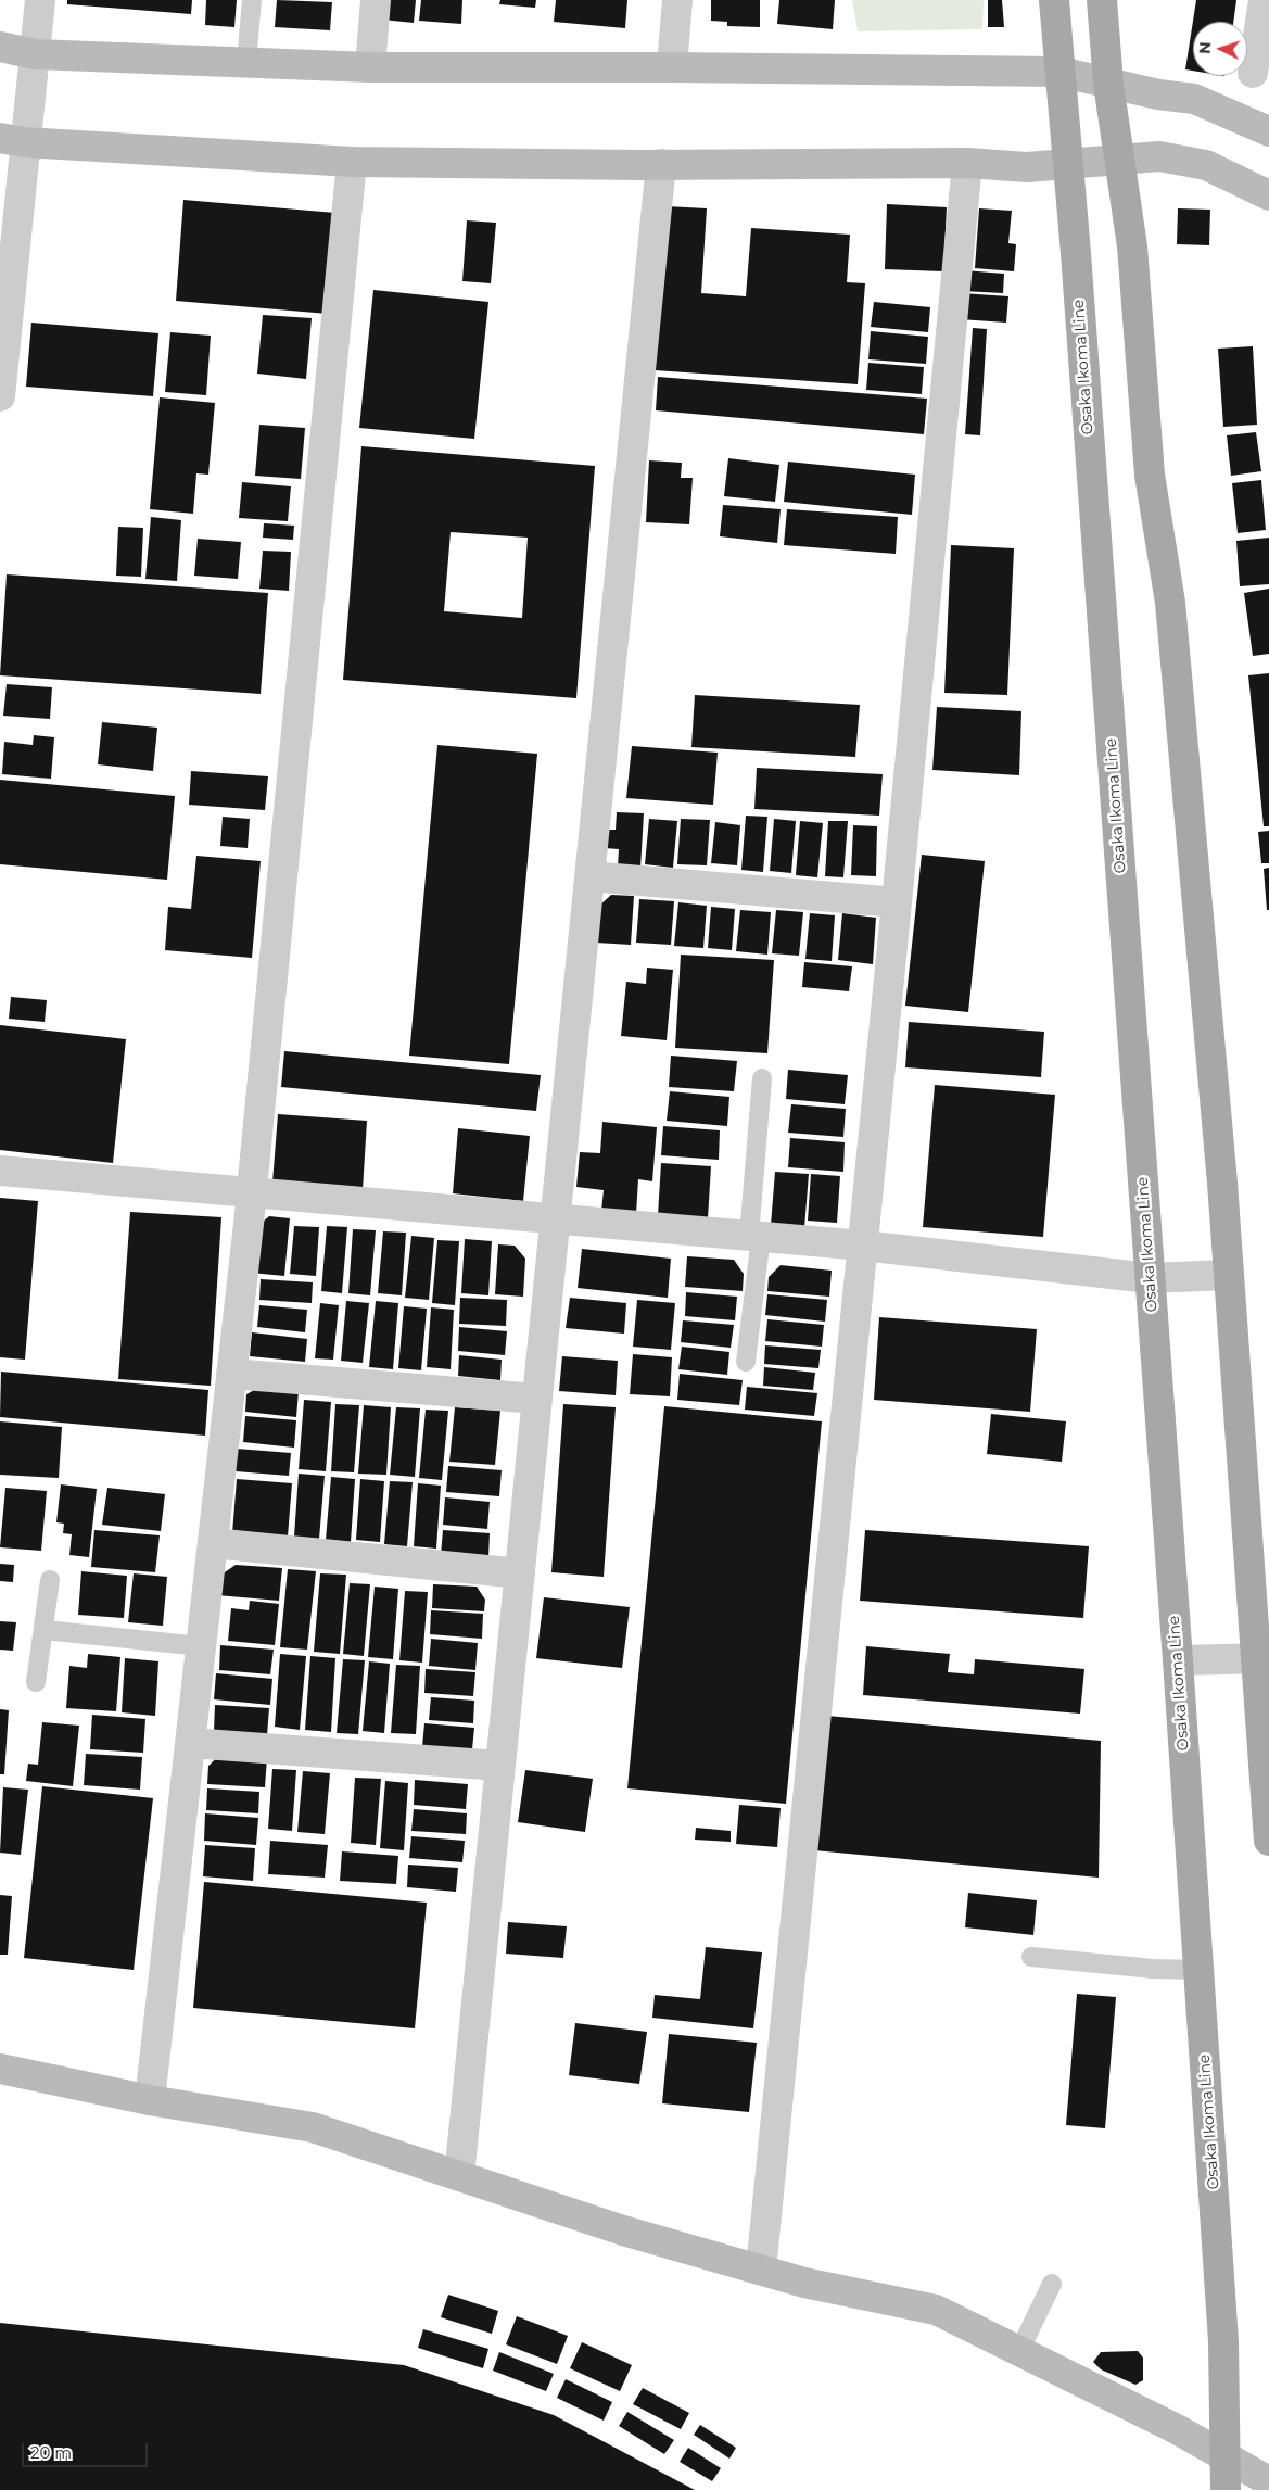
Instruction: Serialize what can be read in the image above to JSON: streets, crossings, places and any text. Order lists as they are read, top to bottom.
{
  "streets": {
    "main road": ["Osaka Ikoma Line"]
  },
  "scale_bar": "20 m",
  "north": "left"
}
